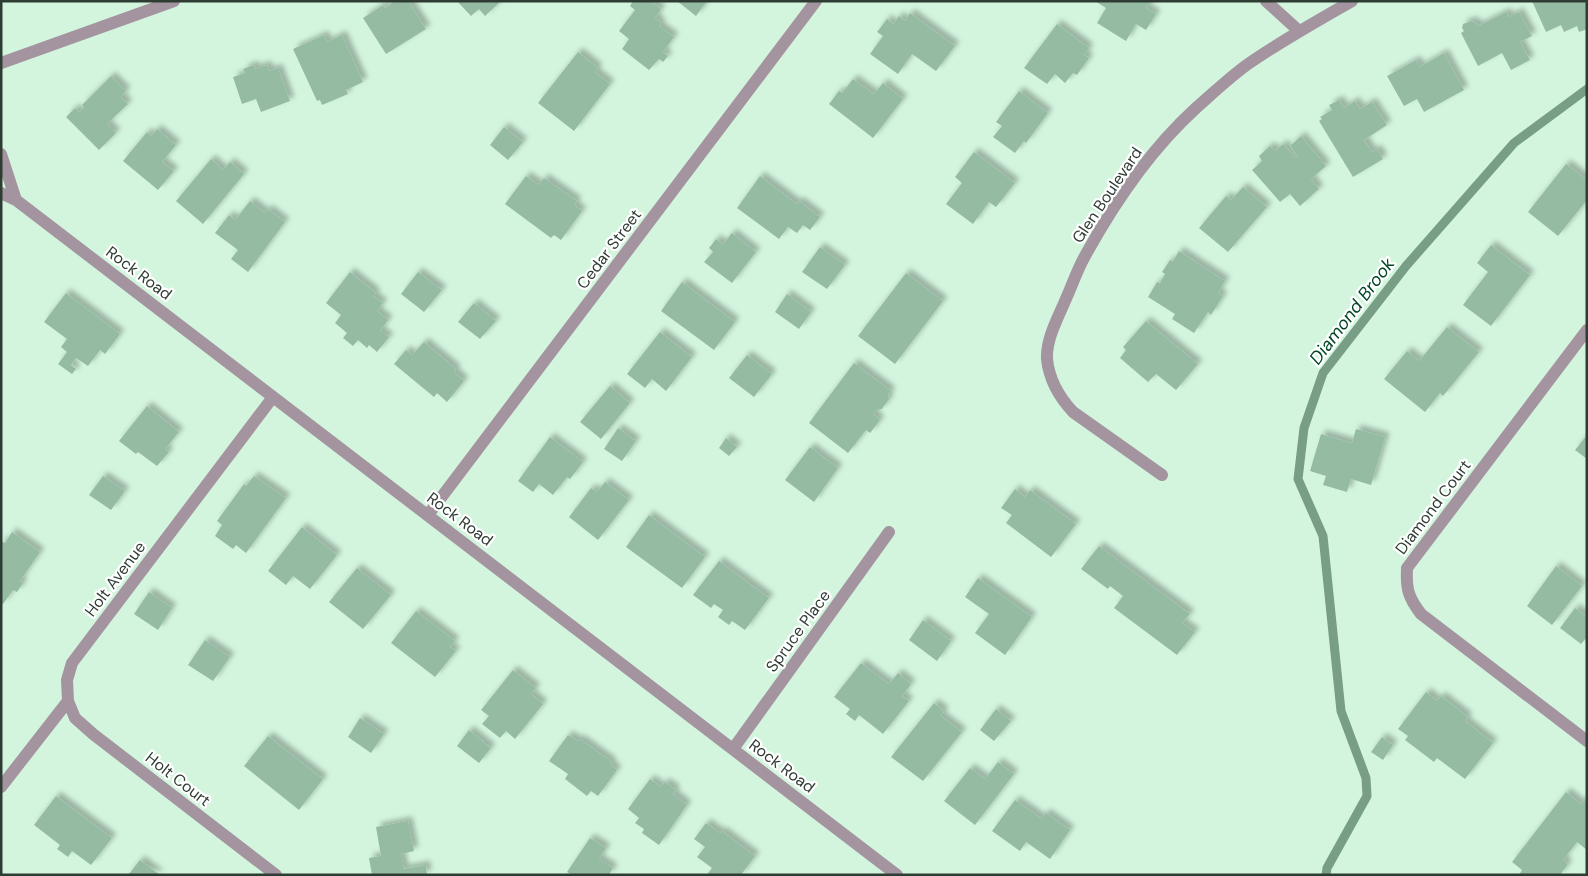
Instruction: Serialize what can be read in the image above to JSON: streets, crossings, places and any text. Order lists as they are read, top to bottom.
{
  "streets": {
    "street": [
      "Glen Boulevard",
      "Cedar Street",
      "Rock Road",
      "Diamond Court",
      "Holt Avenue",
      "Spruce Place",
      "Holt Court"
    ]
  },
  "crossings": [
    ["Cedar Street", "Rock Road"],
    ["Rock Road", "Holt Avenue"],
    ["Rock Road", "Spruce Place"],
    ["Holt Avenue", "Holt Court"]
  ],
  "water": ["Diamond Brook"]
}
